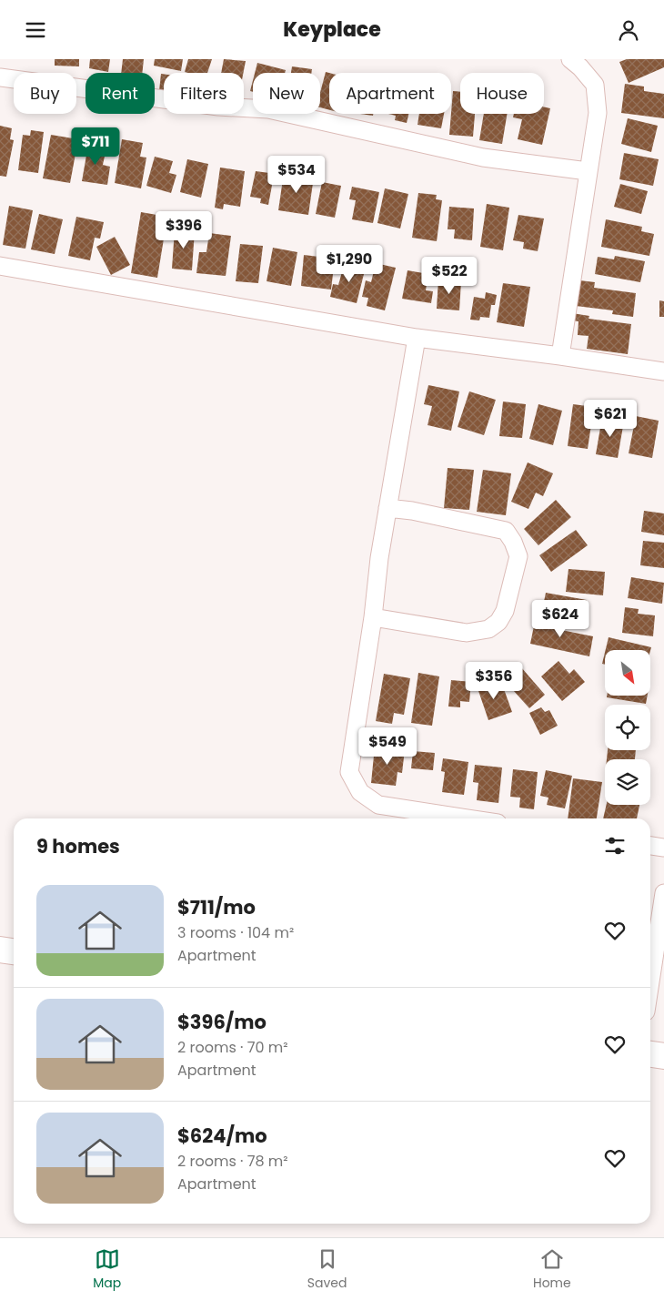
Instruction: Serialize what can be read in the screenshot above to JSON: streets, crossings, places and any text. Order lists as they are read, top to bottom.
{
  "north": "bottom right",
  "page": {
    "header": "Keyplace",
    "chip": [
      "Buy",
      "Rent",
      "Filters",
      "New",
      "Apartment",
      "House"
    ],
    "price": [
      "$711",
      "$534",
      "$396",
      "$1,290",
      "$522",
      "$621",
      "$624",
      "$356",
      "$549"
    ],
    "heading": "9 homes",
    "list": [
      {
        "name": "$711/mo",
        "note": "3 rooms · 104 m² · Apartment"
      },
      {
        "name": "$396/mo",
        "note": "2 rooms · 70 m² · Apartment"
      },
      {
        "name": "$624/mo",
        "note": "2 rooms · 78 m² · Apartment"
      }
    ],
    "tabs": ["Map", "Saved", "Home"]
  }
}
